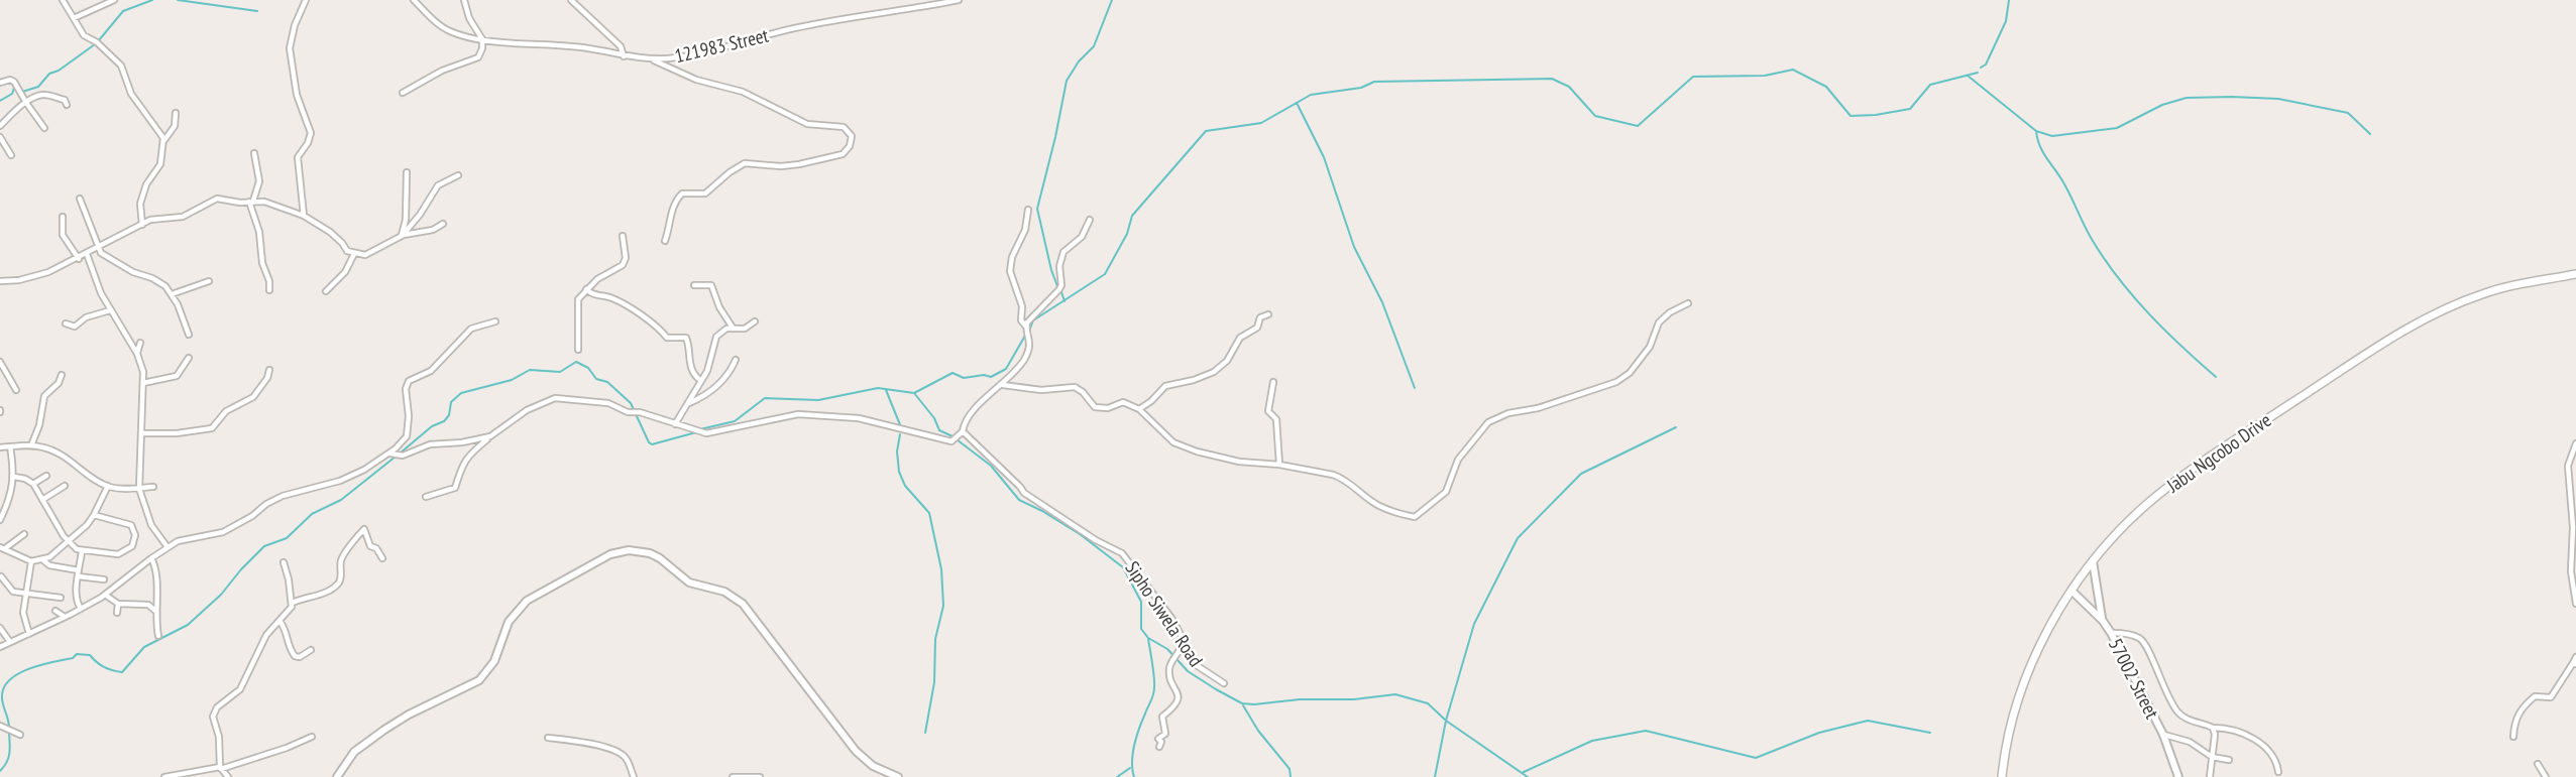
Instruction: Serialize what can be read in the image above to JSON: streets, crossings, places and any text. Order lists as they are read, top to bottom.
{
  "streets": {
    "main road": ["Jabu Ngcobo Drive"],
    "street": ["121983 Street", "Sipho Siwela Road", "57002 Street"]
  },
  "crossings": [
    ["Jabu Ngcobo Drive", "57002 Street"]
  ]
}
